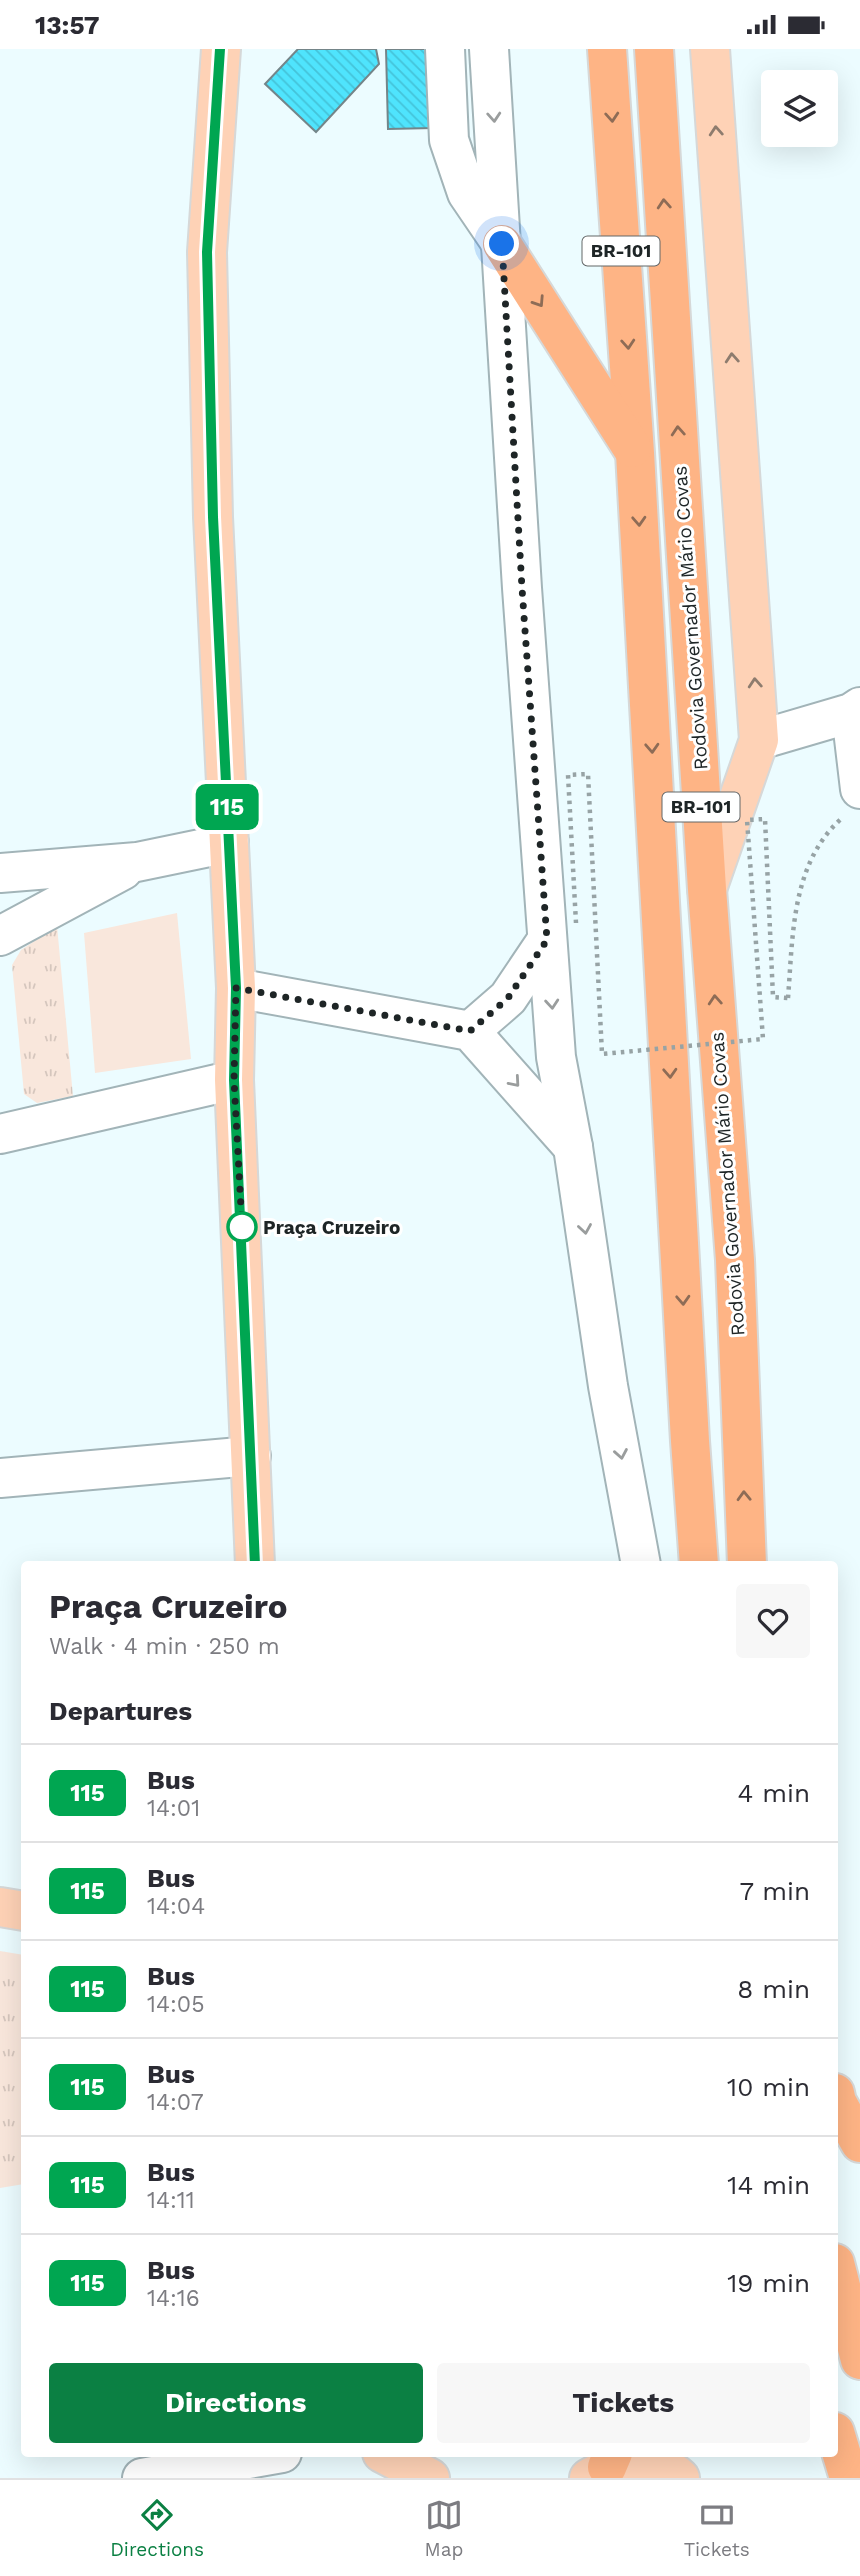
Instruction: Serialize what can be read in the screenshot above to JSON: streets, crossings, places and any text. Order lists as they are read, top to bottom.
{
  "streets": {
    "highway": ["BR-101", "Rodovia Governador Mário Covas"]
  },
  "places": ["Praça Cruzeiro"],
  "lines": ["bus line 115"],
  "page": {
    "status": "13:57",
    "on_map": "115",
    "heading": [
      ["Praça Cruzeiro", "Walk · 4 min · 250 m"],
      "Departures"
    ],
    "list": [
      {
        "mark": "115",
        "name": "Bus",
        "note": "14:01",
        "value": "4 min"
      },
      {
        "mark": "115",
        "name": "Bus",
        "note": "14:04",
        "value": "7 min"
      },
      {
        "mark": "115",
        "name": "Bus",
        "note": "14:05",
        "value": "8 min"
      },
      {
        "mark": "115",
        "name": "Bus",
        "note": "14:07",
        "value": "10 min"
      },
      {
        "mark": "115",
        "name": "Bus",
        "note": "14:11",
        "value": "14 min"
      },
      {
        "mark": "115",
        "name": "Bus",
        "note": "14:16",
        "value": "19 min"
      }
    ],
    "buttons": ["Directions", "Tickets"],
    "tabs": ["Directions", "Map", "Tickets"]
  }
}
